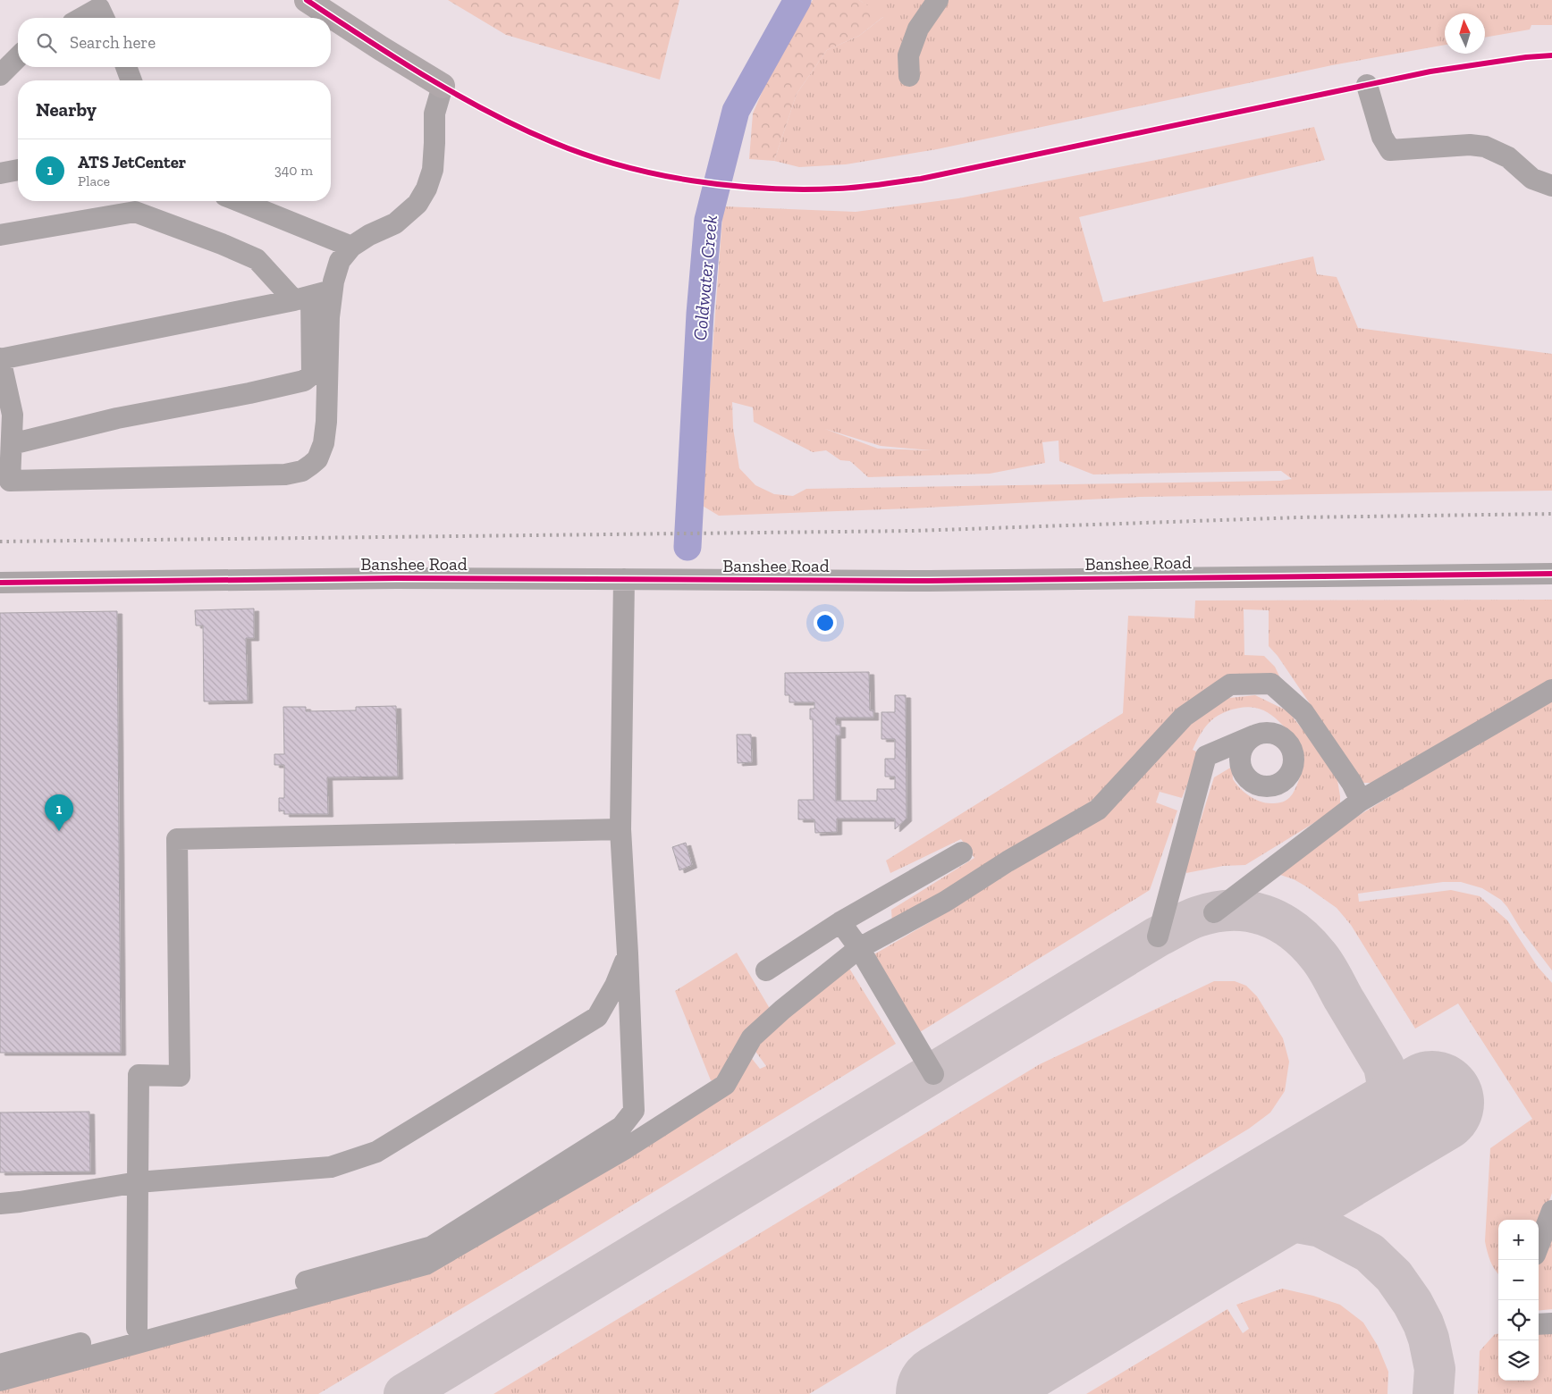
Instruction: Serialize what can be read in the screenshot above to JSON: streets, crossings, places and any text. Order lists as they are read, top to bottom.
{
  "streets": {
    "street": ["Banshee Road"]
  },
  "water": ["Coldwater Creek"],
  "north": "top",
  "page": {
    "search": "Search here",
    "heading": "Nearby",
    "list": [
      {
        "mark": "1",
        "name": "ATS JetCenter",
        "note": "Place",
        "value": "340 m"
      }
    ],
    "pins": "1",
    "map_buttons": ["+", "−"]
  }
}
